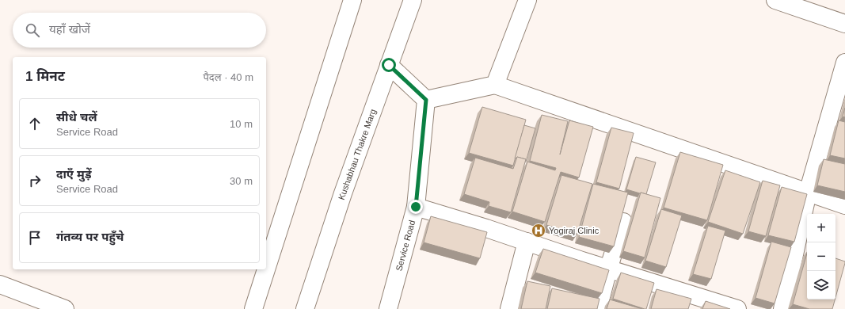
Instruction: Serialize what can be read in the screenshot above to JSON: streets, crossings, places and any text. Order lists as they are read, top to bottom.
{
  "streets": {
    "street": ["Kushabhau Thakre Marg", "Service Road"]
  },
  "places": {
    "hospital": ["Yogiraj Clinic"]
  },
  "page": {
    "search": "यहाँ खोजें",
    "heading": ["1 मिनट", "पैदल · 40 m"],
    "list": [
      ["सीधे चलें", "Service Road", "10 m"],
      ["दाएँ मुड़ें", "Service Road", "30 m"],
      "गंतव्य पर पहुँचे"
    ],
    "map_buttons": ["+", "−"]
  }
}
